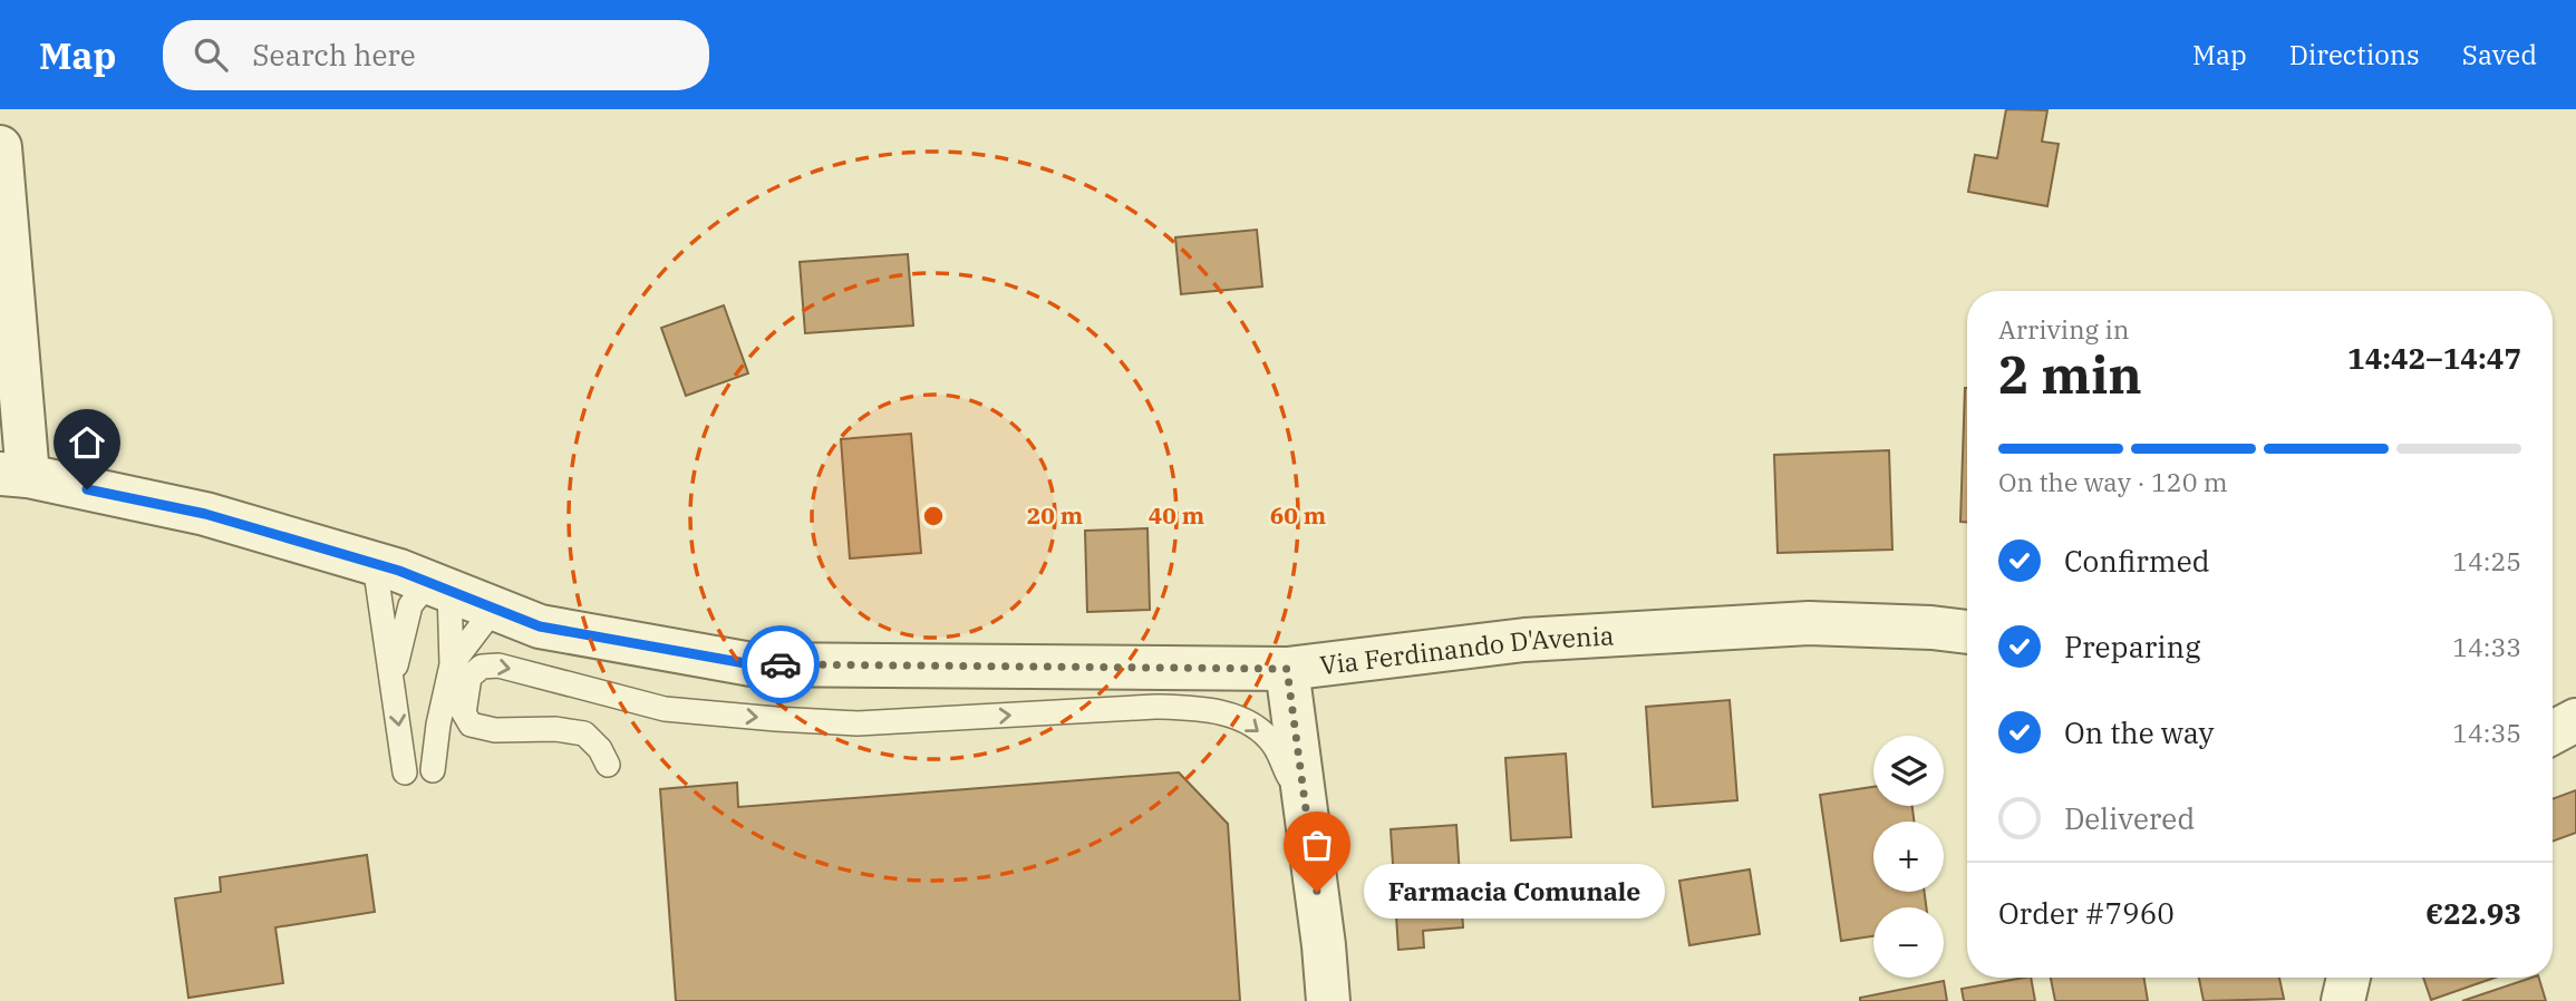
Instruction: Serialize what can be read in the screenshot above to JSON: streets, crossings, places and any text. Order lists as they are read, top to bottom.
{
  "streets": {
    "street": ["Via Ferdinando D'Avenia"]
  },
  "places": ["Farmacia Comunale"],
  "page": {
    "header": "Map",
    "search": "Search here",
    "nav": ["Map", "Directions", "Saved"],
    "heading": ["2 min", "Arriving in", "14:42–14:47"],
    "panel": ["Order #7960", "€22.93"],
    "bar": "On the way · 120 m",
    "list": [
      ["Confirmed", "14:25"],
      ["Preparing", "14:33"],
      ["On the way", "14:35"],
      "Delivered"
    ],
    "map_buttons": ["+", "−"],
    "bubble": "Farmacia Comunale"
  },
  "rings": ["20 m", "40 m", "60 m"]
}
